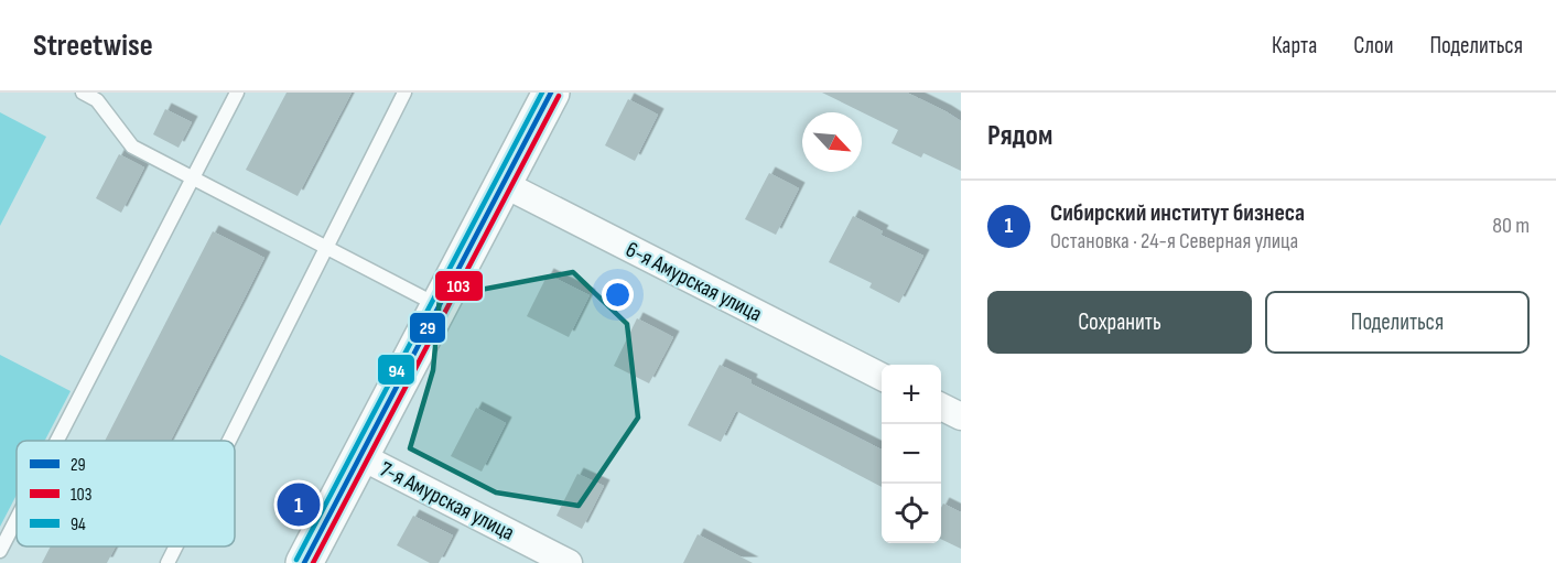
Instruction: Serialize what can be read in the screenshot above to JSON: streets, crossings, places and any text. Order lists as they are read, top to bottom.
{
  "streets": {
    "street": ["6-я Амурская улица", "7-я Амурская улица"]
  },
  "lines": ["transit line 29", "transit line 94", "transit line 103"],
  "legend": ["29", "103", "94"],
  "north": "bottom right",
  "page": {
    "header": "Streetwise",
    "nav": ["Карта", "Слои", "Поделиться"],
    "heading": "Рядом",
    "list": [
      {
        "mark": "1",
        "name": "Сибирский институт бизнеса",
        "note": "Остановка · 24-я Северная улица",
        "value": "80 m"
      }
    ],
    "buttons": ["Сохранить", "Поделиться"],
    "map_buttons": ["+", "−"],
    "pins": "1"
  }
}
